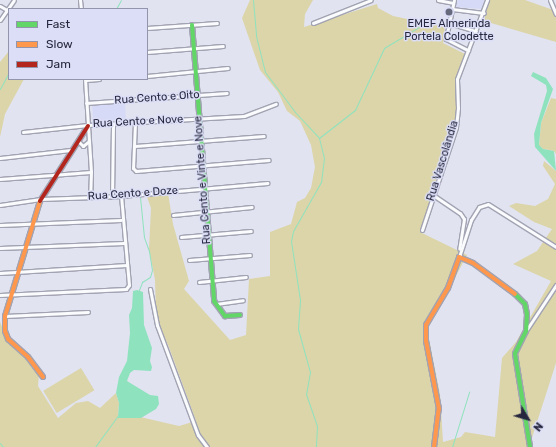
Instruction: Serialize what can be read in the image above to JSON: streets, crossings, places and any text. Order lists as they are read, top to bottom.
{
  "streets": {
    "street": [
      "Rua Cento e Oito",
      "Rua Cento e Nove",
      "Rua Vascolândia",
      "Rua Cento e Vinte e Nove",
      "Rua Cento e Doze"
    ]
  },
  "crossings": [
    ["Rua Cento e Oito", "Rua Cento e Vinte e Nove"],
    ["Rua Cento e Nove", "Rua Cento e Vinte e Nove"],
    ["Rua Cento e Vinte e Nove", "Rua Cento e Doze"]
  ],
  "places": ["EMEF Almerinda Portela Colodette"],
  "legend": ["Fast", "Slow", "Jam"],
  "north": "bottom right"
}
